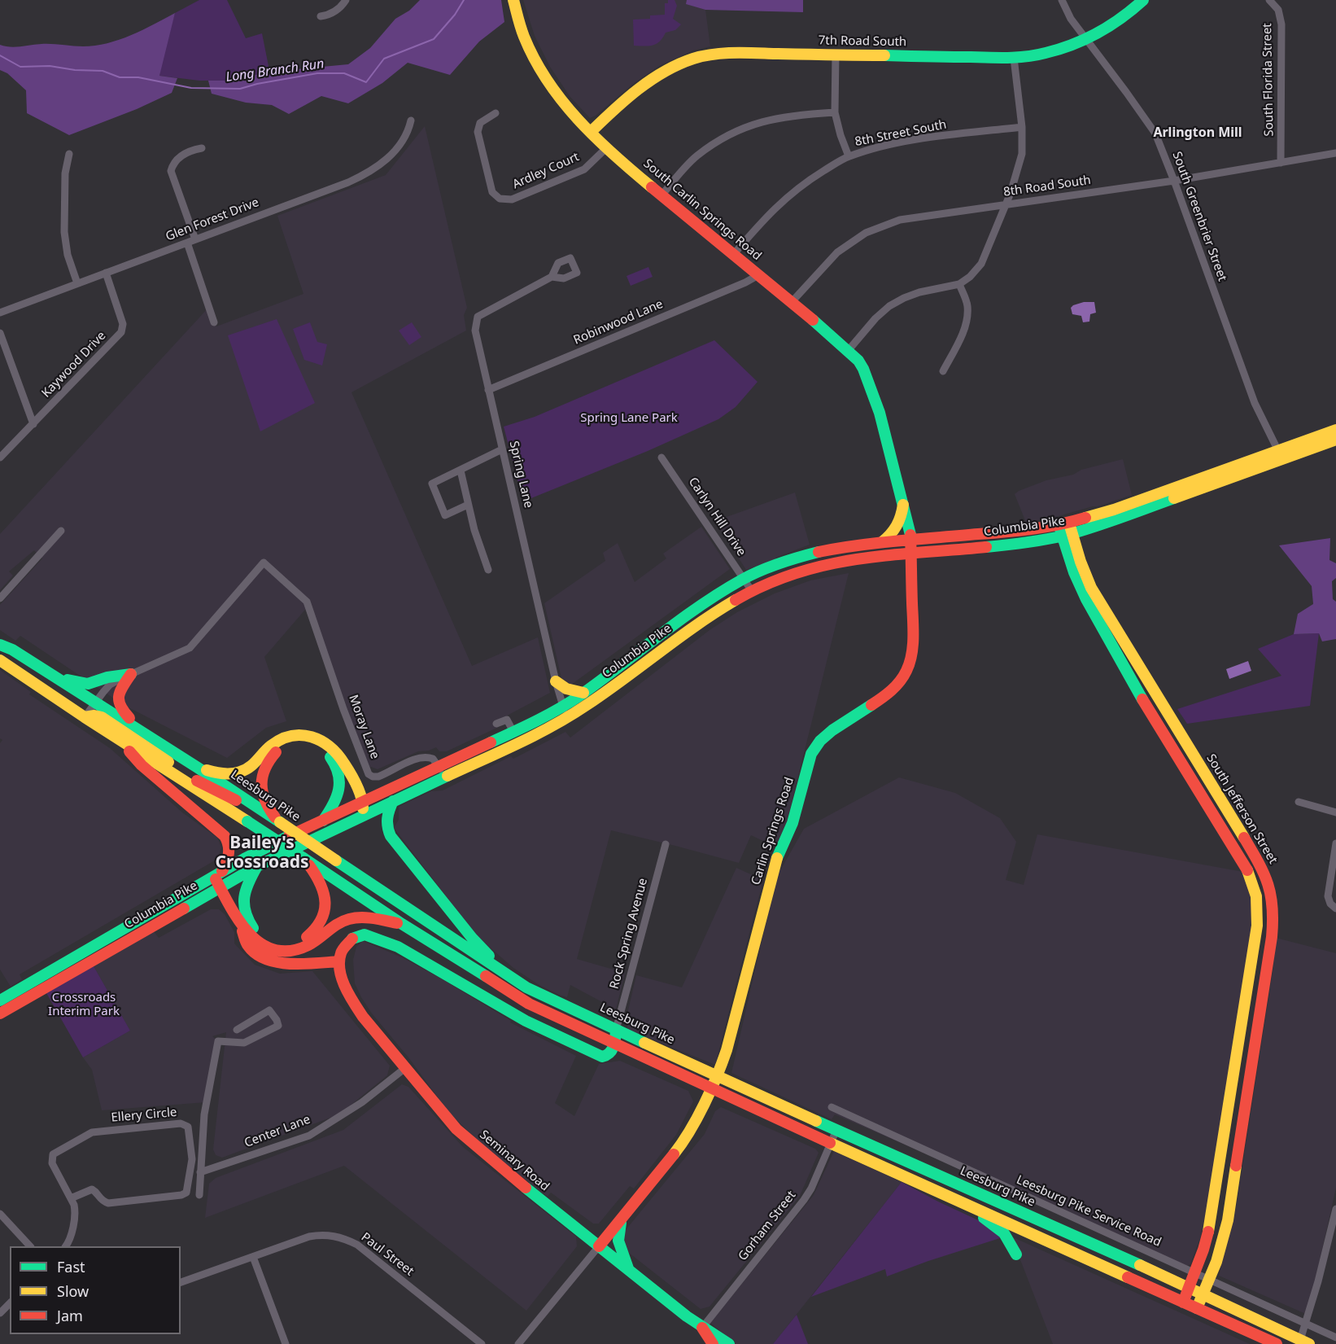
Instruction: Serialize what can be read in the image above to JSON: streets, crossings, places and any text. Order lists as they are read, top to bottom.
{
  "streets": {
    "main road": [
      "7th Road South",
      "South Carlin Springs Road",
      "Columbia Pike",
      "Leesburg Pike",
      "South Jefferson Street",
      "Carlin Springs Road",
      "Seminary Road"
    ],
    "street": [
      "South Florida Street",
      "8th Street South",
      "Ardley Court",
      "8th Road South",
      "South Greenbrier Street",
      "Glen Forest Drive",
      "Robinwood Lane",
      "Kaywood Drive",
      "Spring Lane",
      "Carlyn Hill Drive",
      "Moray Lane",
      "Rock Spring Avenue",
      "Ellery Circle",
      "Center Lane",
      "Leesburg Pike Service Road",
      "Gorham Street",
      "Paul Street"
    ]
  },
  "crossings": [
    ["7th Road South", "South Carlin Springs Road"],
    ["7th Road South", "South Greenbrier Street"],
    ["South Florida Street", "8th Road South"],
    ["8th Street South", "South Carlin Springs Road"],
    ["Ardley Court", "South Carlin Springs Road"],
    ["8th Road South", "South Carlin Springs Road"],
    ["8th Road South", "South Greenbrier Street"],
    ["South Carlin Springs Road", "Robinwood Lane"],
    ["South Carlin Springs Road", "Carlin Springs Road"],
    ["South Greenbrier Street", "Columbia Pike"],
    ["Glen Forest Drive", "Kaywood Drive"],
    ["Robinwood Lane", "Spring Lane"],
    ["Spring Lane", "Columbia Pike"],
    ["Carlyn Hill Drive", "Columbia Pike"],
    ["Columbia Pike", "Moray Lane"],
    ["Columbia Pike", "South Jefferson Street"],
    ["Columbia Pike", "Carlin Springs Road"],
    ["Leesburg Pike", "South Jefferson Street"],
    ["Leesburg Pike", "Carlin Springs Road"],
    ["Leesburg Pike", "Rock Spring Avenue"],
    ["Leesburg Pike", "Gorham Street"],
    ["South Jefferson Street", "Leesburg Pike Service Road"],
    ["Carlin Springs Road", "Seminary Road"],
    ["Center Lane", "Seminary Road"],
    ["Seminary Road", "Gorham Street"]
  ],
  "districts": ["Arlington Mill", "Bailey's Crossroads"],
  "water": ["Long Branch Run"],
  "parks": ["Spring Lane Park", "Crossroads Interim Park"],
  "legend": ["Fast", "Slow", "Jam"]
}
